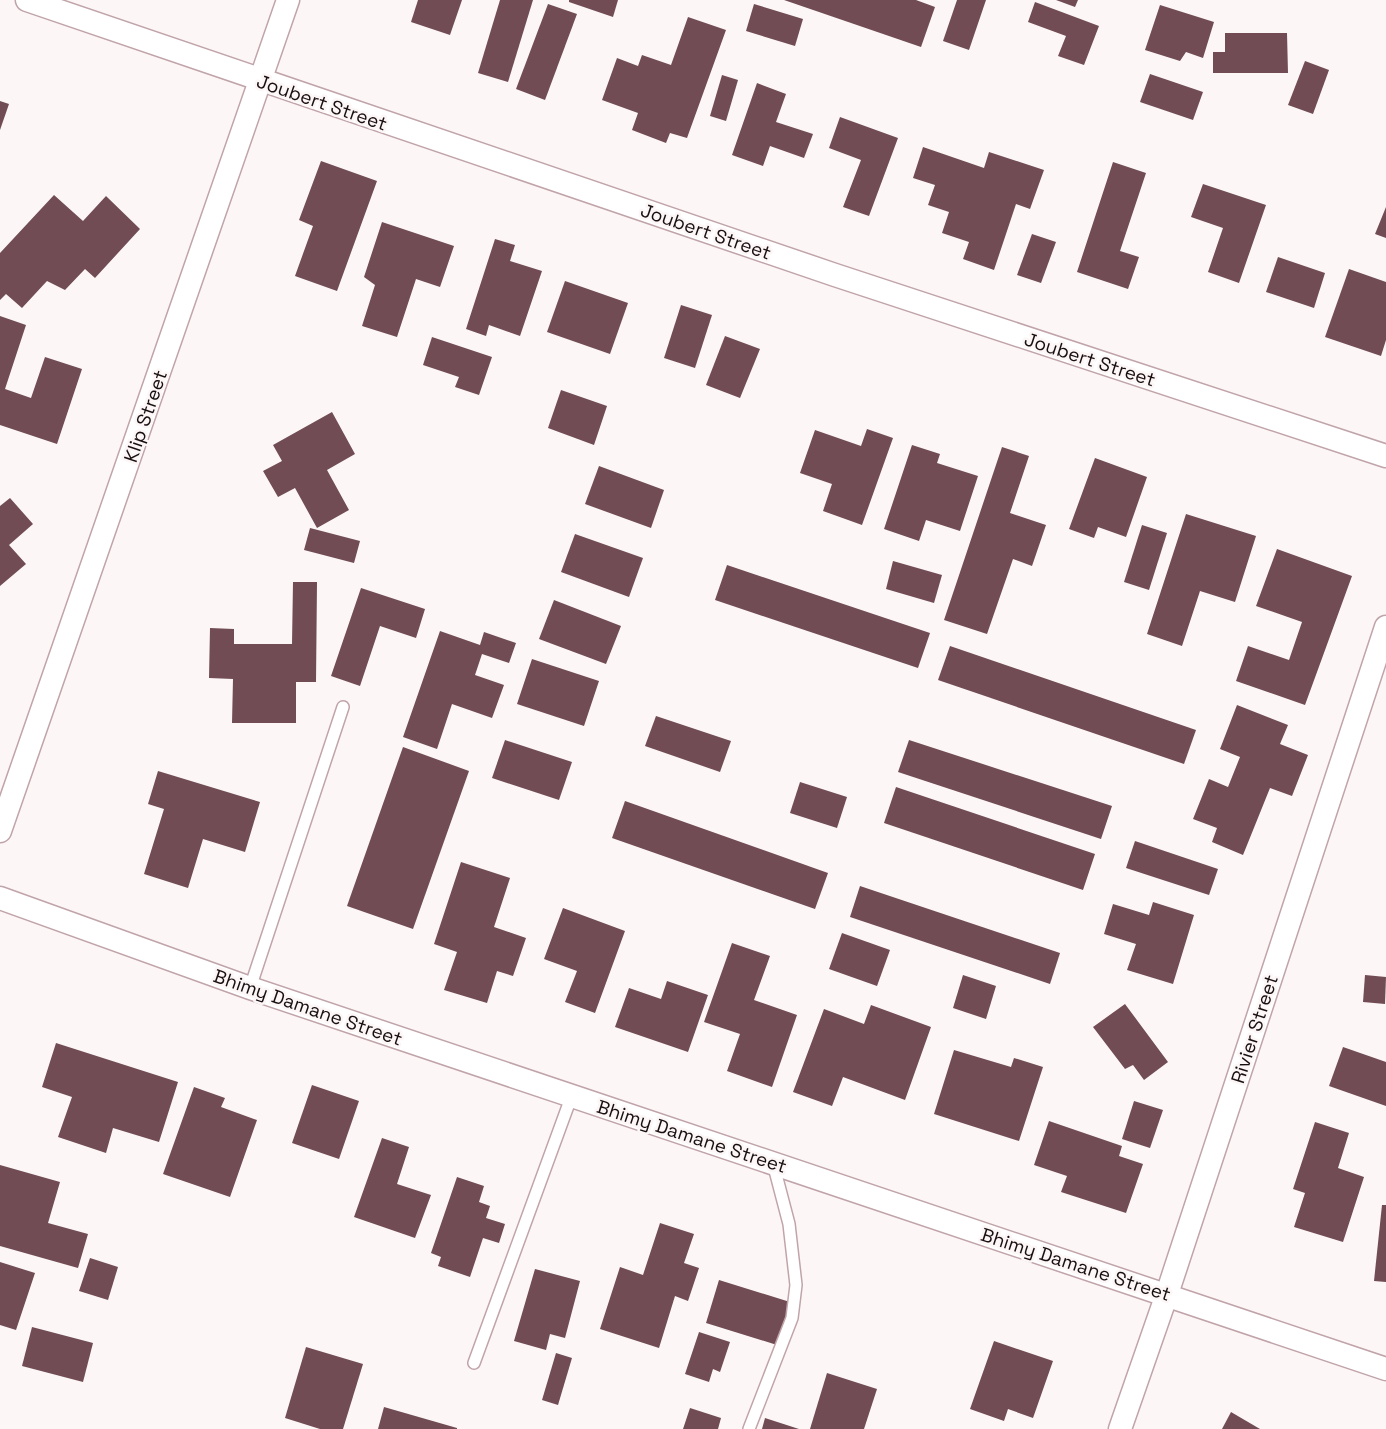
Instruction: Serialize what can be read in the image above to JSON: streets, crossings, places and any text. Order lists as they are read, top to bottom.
{
  "streets": {
    "street": [
      "Joubert Street",
      "Klip Street",
      "Bhimy Damane Street",
      "Rivier Street"
    ]
  },
  "crossings": [
    ["Joubert Street", "Klip Street"],
    ["Bhimy Damane Street", "Rivier Street"]
  ]
}
